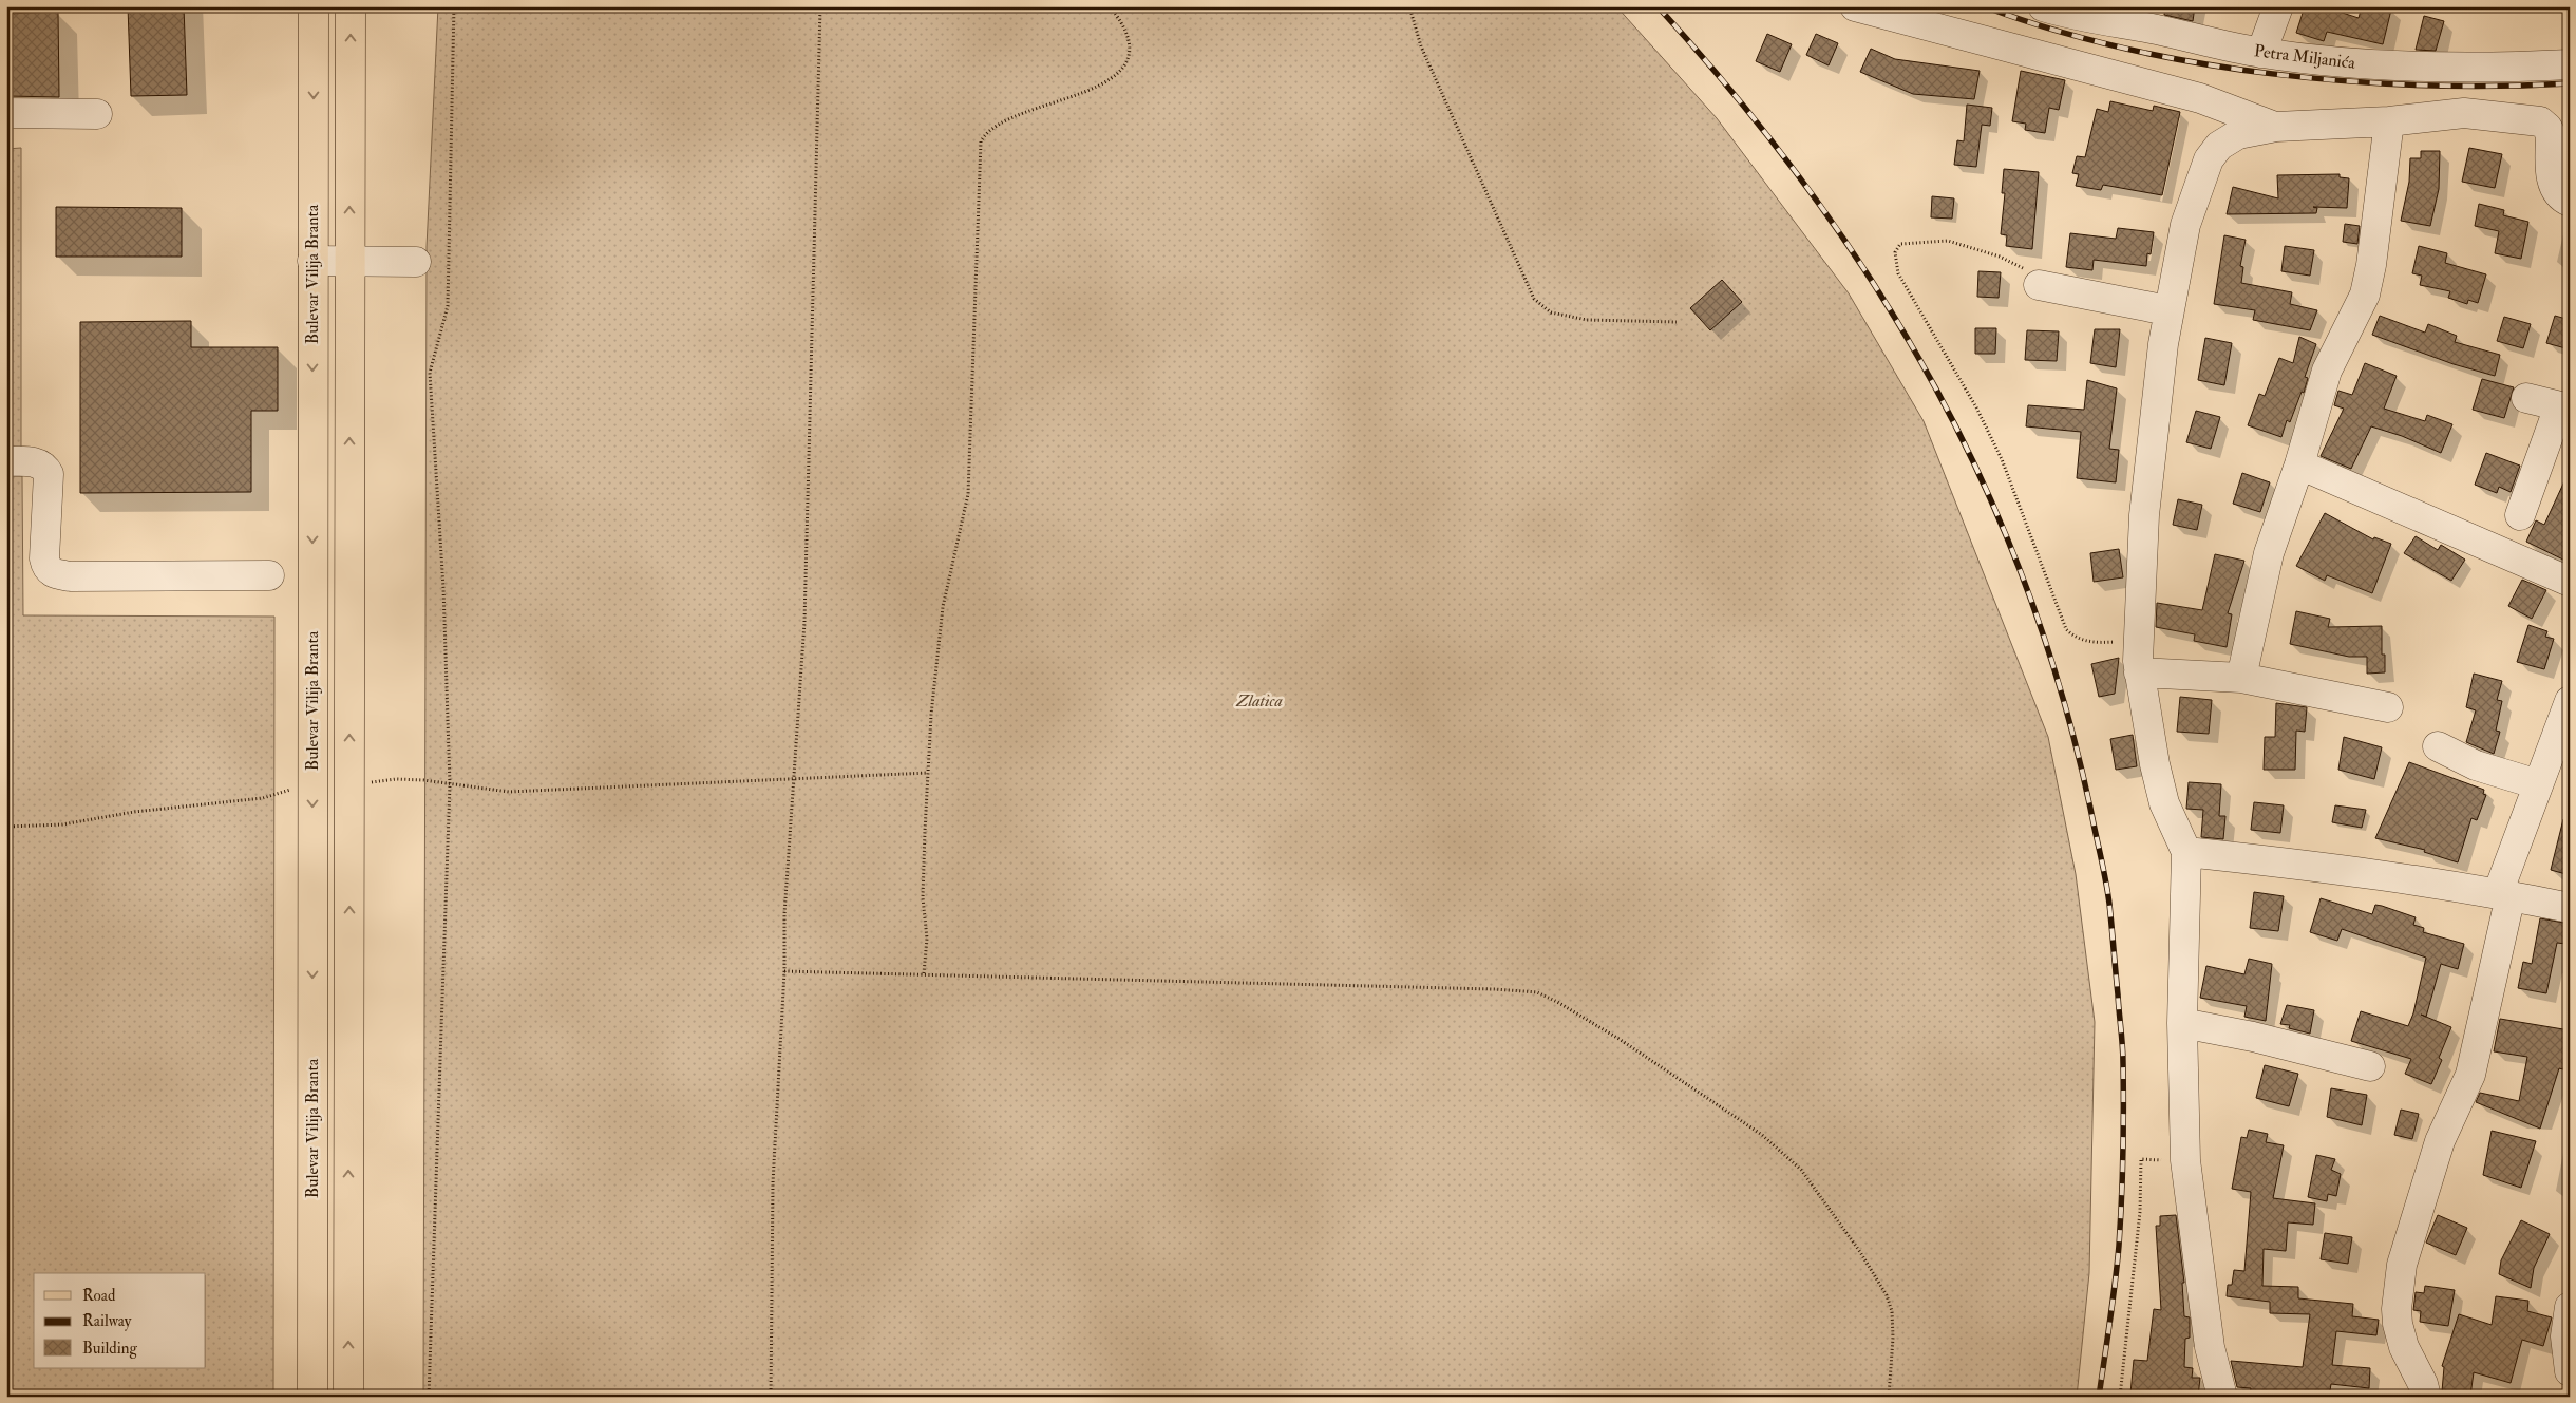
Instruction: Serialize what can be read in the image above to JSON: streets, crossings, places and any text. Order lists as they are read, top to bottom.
{
  "streets": {
    "main road": ["Bulevar Vilija Branta"],
    "street": ["Petra Miljanića"]
  },
  "parks": ["Zlatica"],
  "legend": ["Road", "Railway", "Building"]
}
